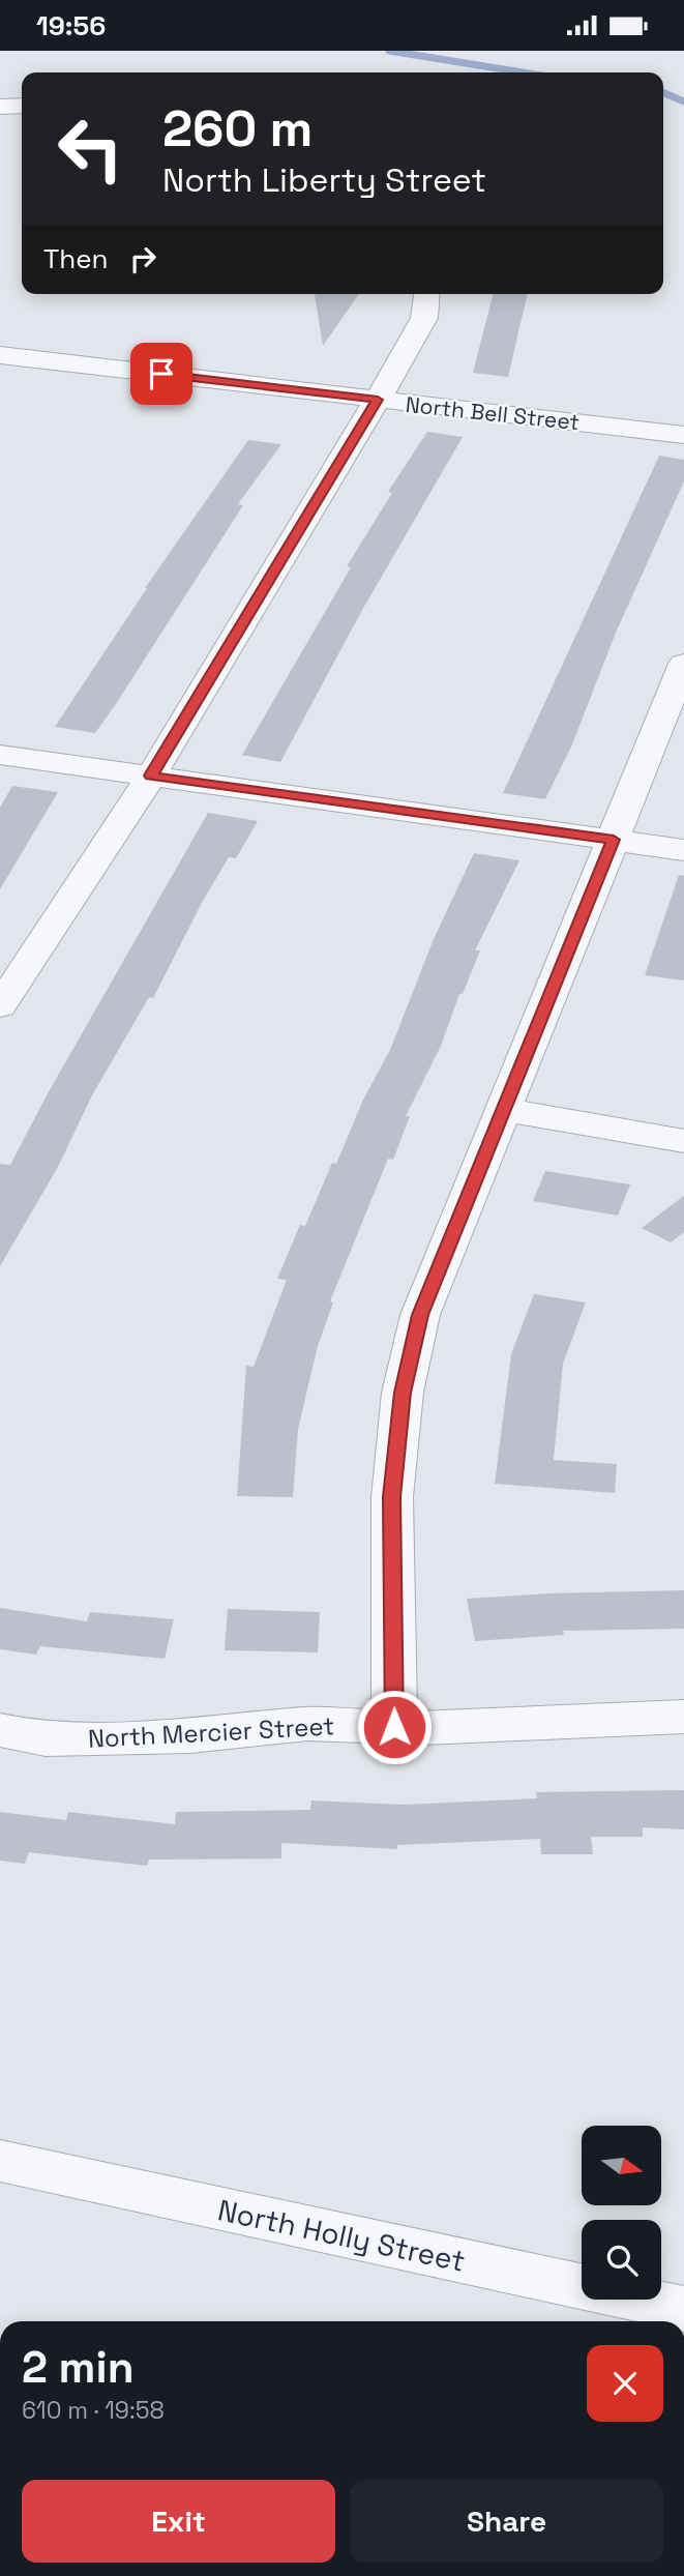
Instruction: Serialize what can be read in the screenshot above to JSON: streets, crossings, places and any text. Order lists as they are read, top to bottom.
{
  "streets": {
    "street": ["North Bell Street", "North Mercier Street", "North Holly Street"]
  },
  "north": "right",
  "page": {
    "status": "19:56",
    "turn": ["260 m", "North Liberty Street"],
    "then": "Then",
    "heading": ["2 min", "610 m · 19:58"],
    "buttons": ["Exit", "Share"]
  }
}
